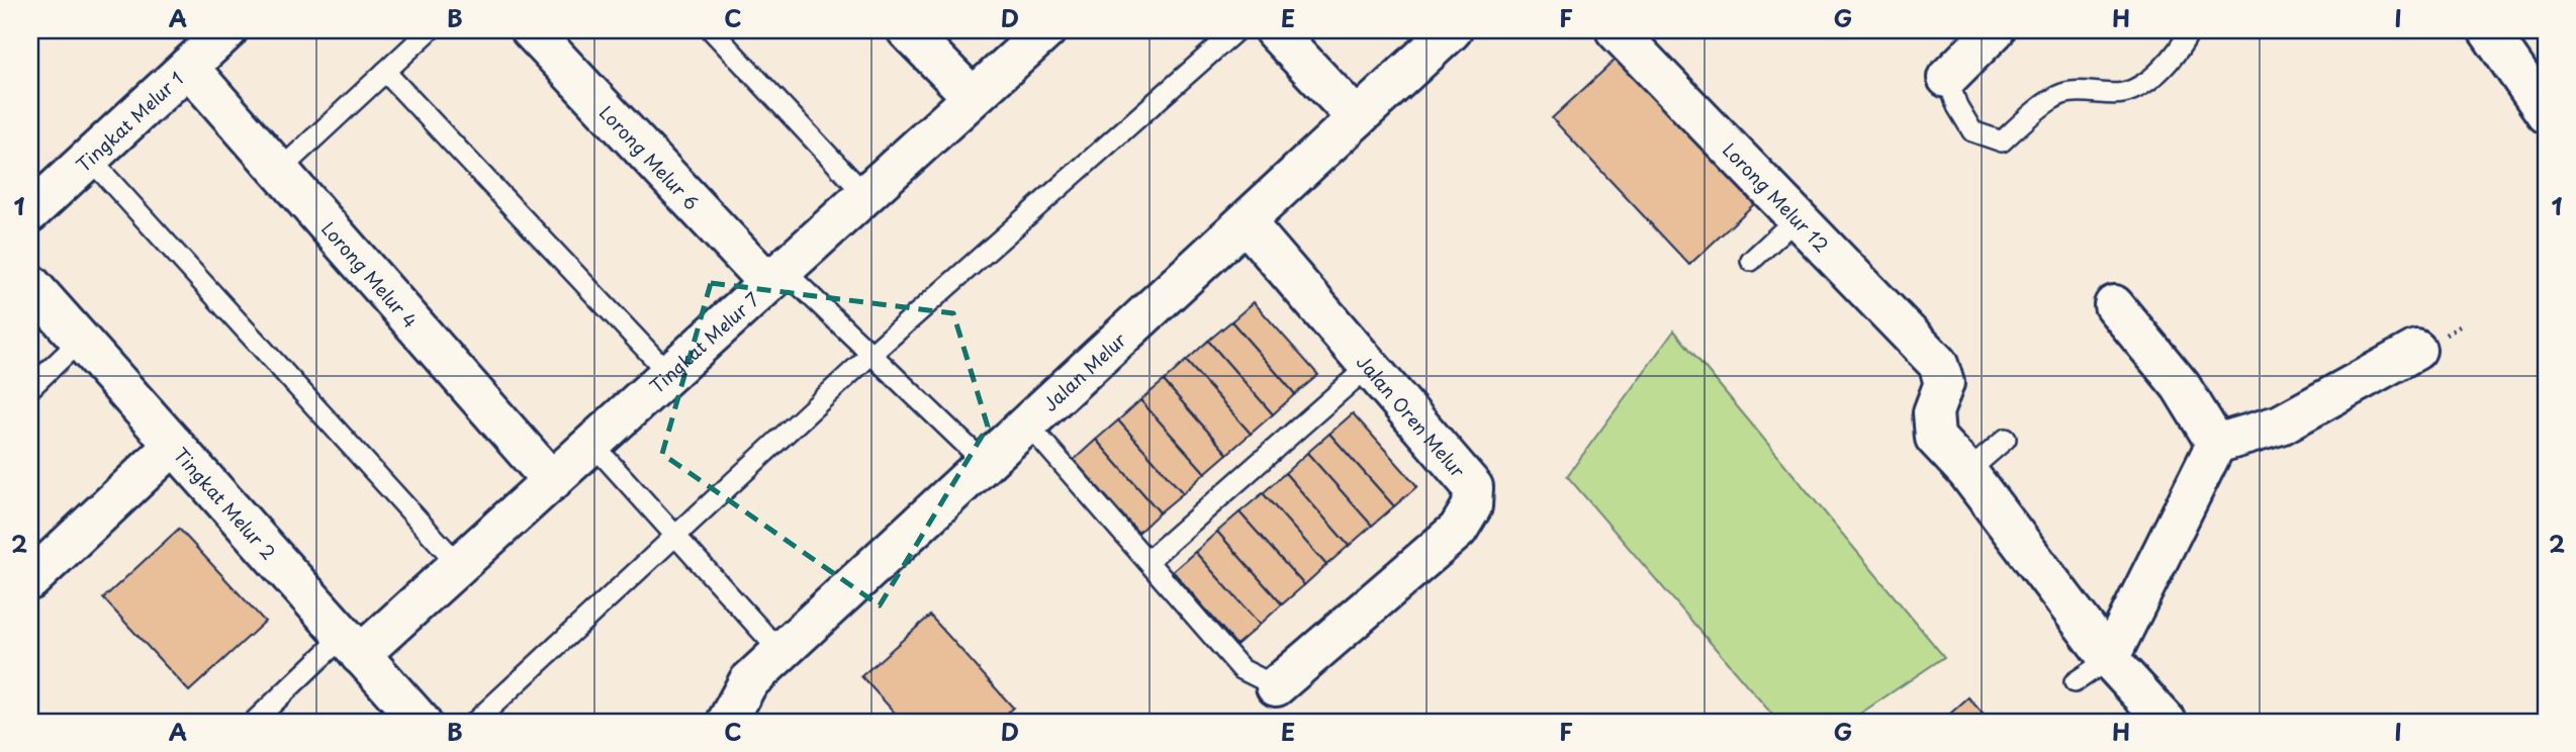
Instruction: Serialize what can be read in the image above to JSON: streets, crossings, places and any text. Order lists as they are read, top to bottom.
{
  "streets": {
    "street": [
      "Tingkat Melur 1",
      "Lorong Melur 6",
      "Lorong Melur 12",
      "Lorong Melur 4",
      "Tingkat Melur 7",
      "Jalan Melur",
      "Jalan Oren Melur",
      "Tingkat Melur 2"
    ]
  },
  "crossings": [
    ["Tingkat Melur 1", "Lorong Melur 4"],
    ["Lorong Melur 6", "Tingkat Melur 7"],
    ["Lorong Melur 4", "Tingkat Melur 7"],
    ["Tingkat Melur 7", "Tingkat Melur 2"],
    ["Jalan Melur", "Jalan Oren Melur"]
  ],
  "grid": {
    "columns": [
      "A",
      "B",
      "C",
      "D",
      "E",
      "F",
      "G",
      "H",
      "I"
    ],
    "rows": ["1", "2"]
  }
}
